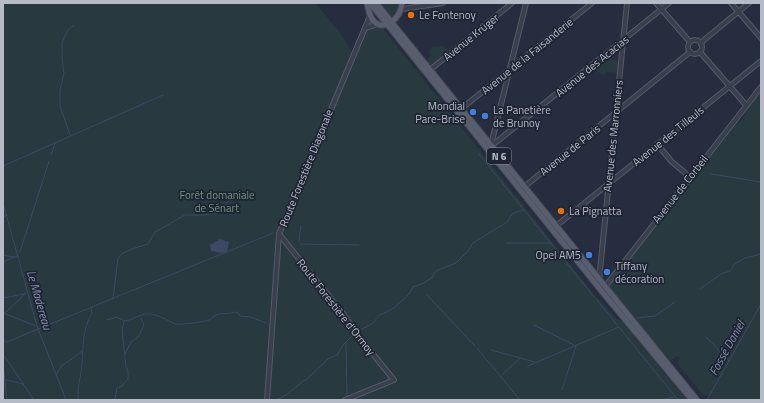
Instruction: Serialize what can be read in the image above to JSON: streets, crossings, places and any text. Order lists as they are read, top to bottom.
{
  "streets": {
    "main road": ["N 6"],
    "street": [
      "Avenue Krüger",
      "Avenue de la Faisanderie",
      "Avenue des Acacias",
      "Avenue des Marronniers",
      "Avenue des Tilleuls",
      "Avenue de Paris",
      "Route Forestière Diagonale",
      "Avenue de Corbeil",
      "Route Forestière d'Ormoy"
    ]
  },
  "crossings": [
    ["Avenue Krüger", "N 6"],
    ["Avenue de la Faisanderie", "N 6"],
    ["Avenue des Acacias", "Avenue des Marronniers"],
    ["Avenue des Acacias", "N 6"],
    ["Avenue des Marronniers", "Avenue des Tilleuls"],
    ["Avenue des Marronniers", "Avenue de Paris"],
    ["Avenue des Marronniers", "N 6"],
    ["Avenue des Tilleuls", "N 6"],
    ["Avenue de Paris", "N 6"],
    ["N 6", "Avenue de Corbeil"],
    ["Route Forestière Diagonale", "Route Forestière d'Ormoy"]
  ],
  "water": ["Le Madereau", "Fossé Daniel"],
  "parks": ["Forêt domaniale de Sénart"],
  "places": [
    "Le Fontenoy",
    "Mondial Pare-Brise",
    "La Panetière de Brunoy",
    "La Pignatta",
    "Opel AM5",
    "Tiffany décoration"
  ]
}
